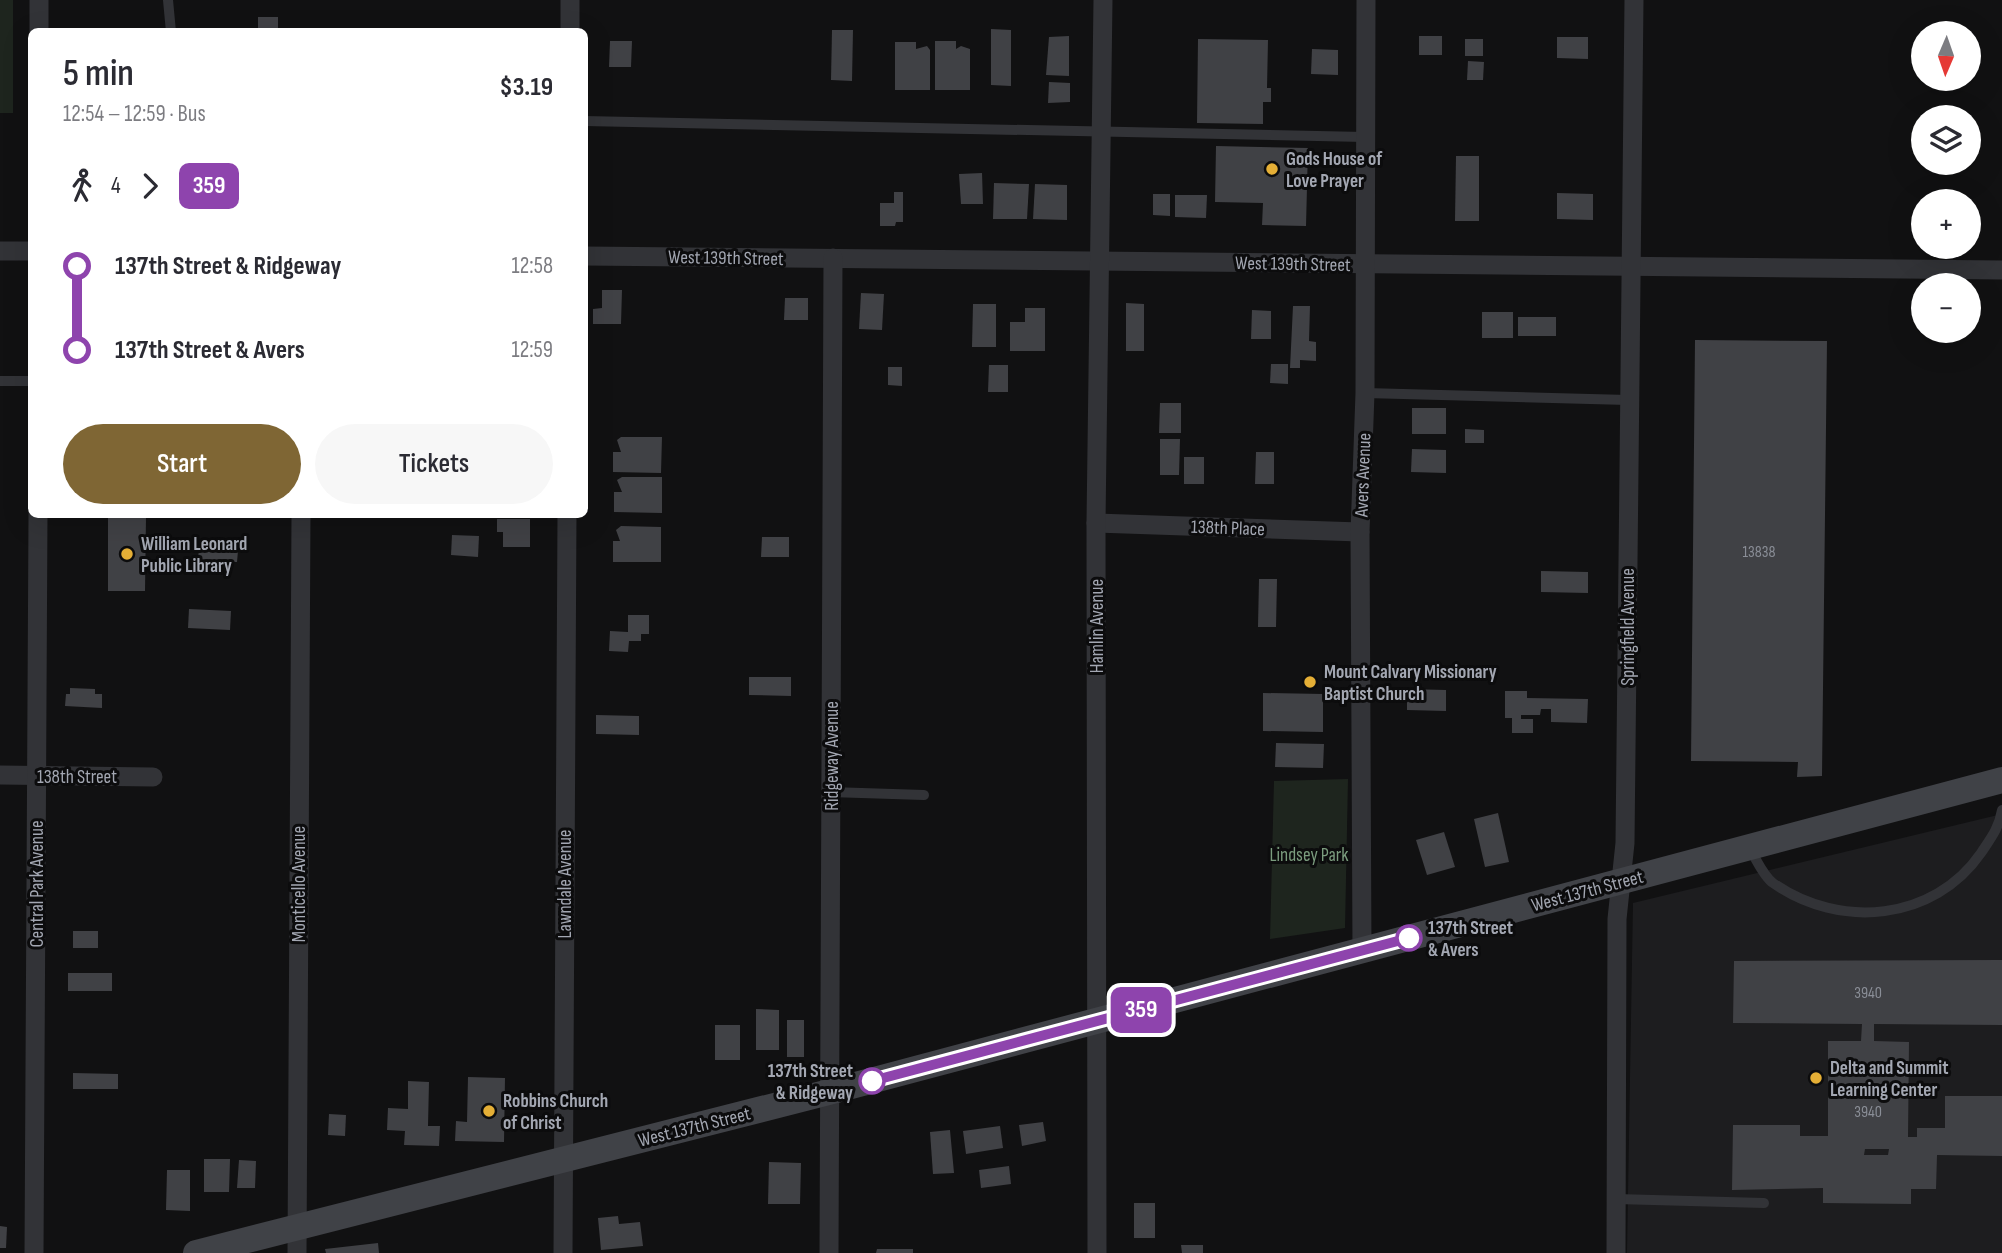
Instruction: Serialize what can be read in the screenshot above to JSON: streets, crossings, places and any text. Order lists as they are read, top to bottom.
{
  "streets": {
    "main road": ["West 137th Street"],
    "street": [
      "West 139th Street",
      "Avers Avenue",
      "138th Place",
      "Hamlin Avenue",
      "Springfield Avenue",
      "Ridgeway Avenue",
      "138th Street",
      "Central Park Avenue",
      "Monticello Avenue",
      "Lawndale Avenue"
    ]
  },
  "crossings": [
    ["West 139th Street", "Avers Avenue"],
    ["West 139th Street", "Hamlin Avenue"],
    ["West 139th Street", "Springfield Avenue"],
    ["West 139th Street", "Ridgeway Avenue"],
    ["Avers Avenue", "138th Place"],
    ["Avers Avenue", "West 137th Street"],
    ["138th Place", "Hamlin Avenue"],
    ["Hamlin Avenue", "West 137th Street"],
    ["Springfield Avenue", "West 137th Street"],
    ["Ridgeway Avenue", "West 137th Street"],
    ["138th Street", "Central Park Avenue"],
    ["Monticello Avenue", "West 137th Street"],
    ["Lawndale Avenue", "West 137th Street"]
  ],
  "parks": ["Lindsey Park"],
  "places": [
    "Gods House of Love Prayer",
    "William Leonard Public Library",
    "Mount Calvary Missionary Baptist Church",
    "137th Street & Avers",
    "Delta and Summit Learning Center",
    "137th Street & Ridgeway",
    "Robbins Church of Christ"
  ],
  "lines": ["bus line 359"],
  "house_numbers": ["13838", "3940", "3940"],
  "north": "bottom",
  "page": {
    "on_map": "359",
    "map_buttons": ["+", "−"],
    "heading": ["5 min", "12:54 – 12:59 · Bus", "$3.19"],
    "legs": ["4", "359"],
    "list": [
      {
        "name": "137th Street & Ridgeway",
        "value": "12:58"
      },
      {
        "name": "137th Street & Avers",
        "value": "12:59"
      }
    ],
    "buttons": ["Start", "Tickets"]
  }
}
